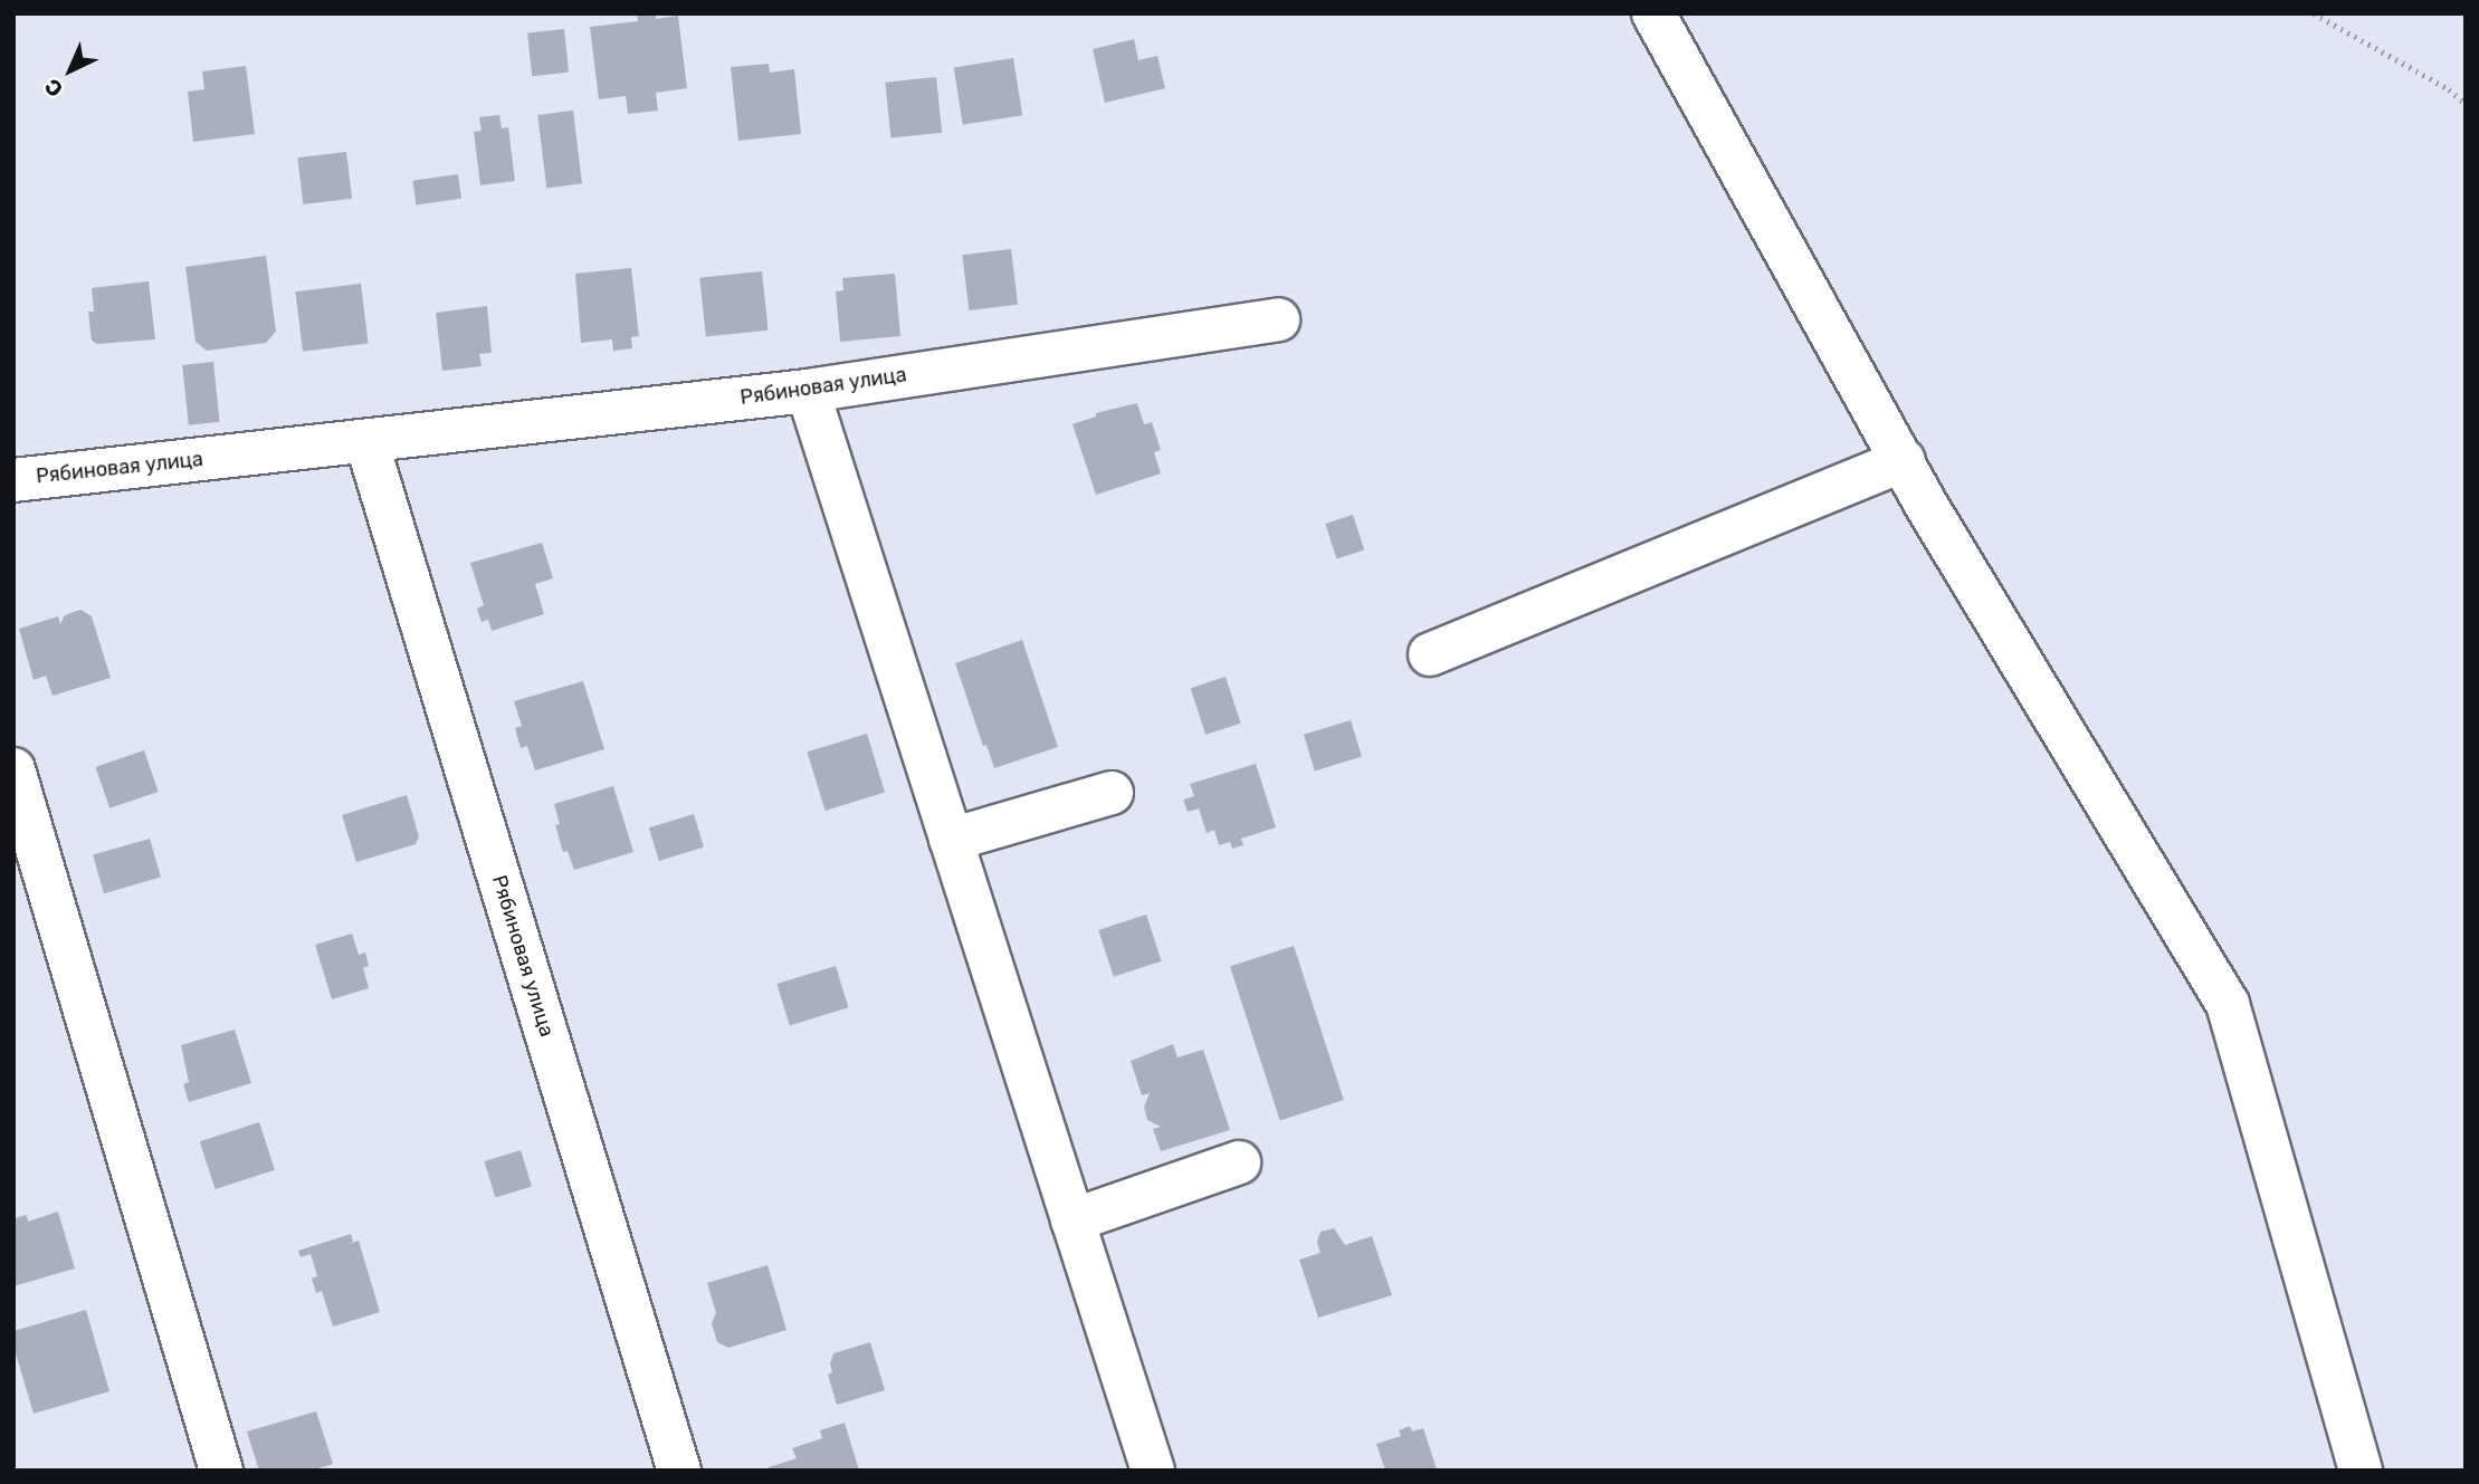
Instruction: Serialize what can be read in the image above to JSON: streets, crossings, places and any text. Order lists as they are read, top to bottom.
{
  "streets": {
    "street": ["Рябиновая улица"]
  },
  "north": "bottom left"
}
